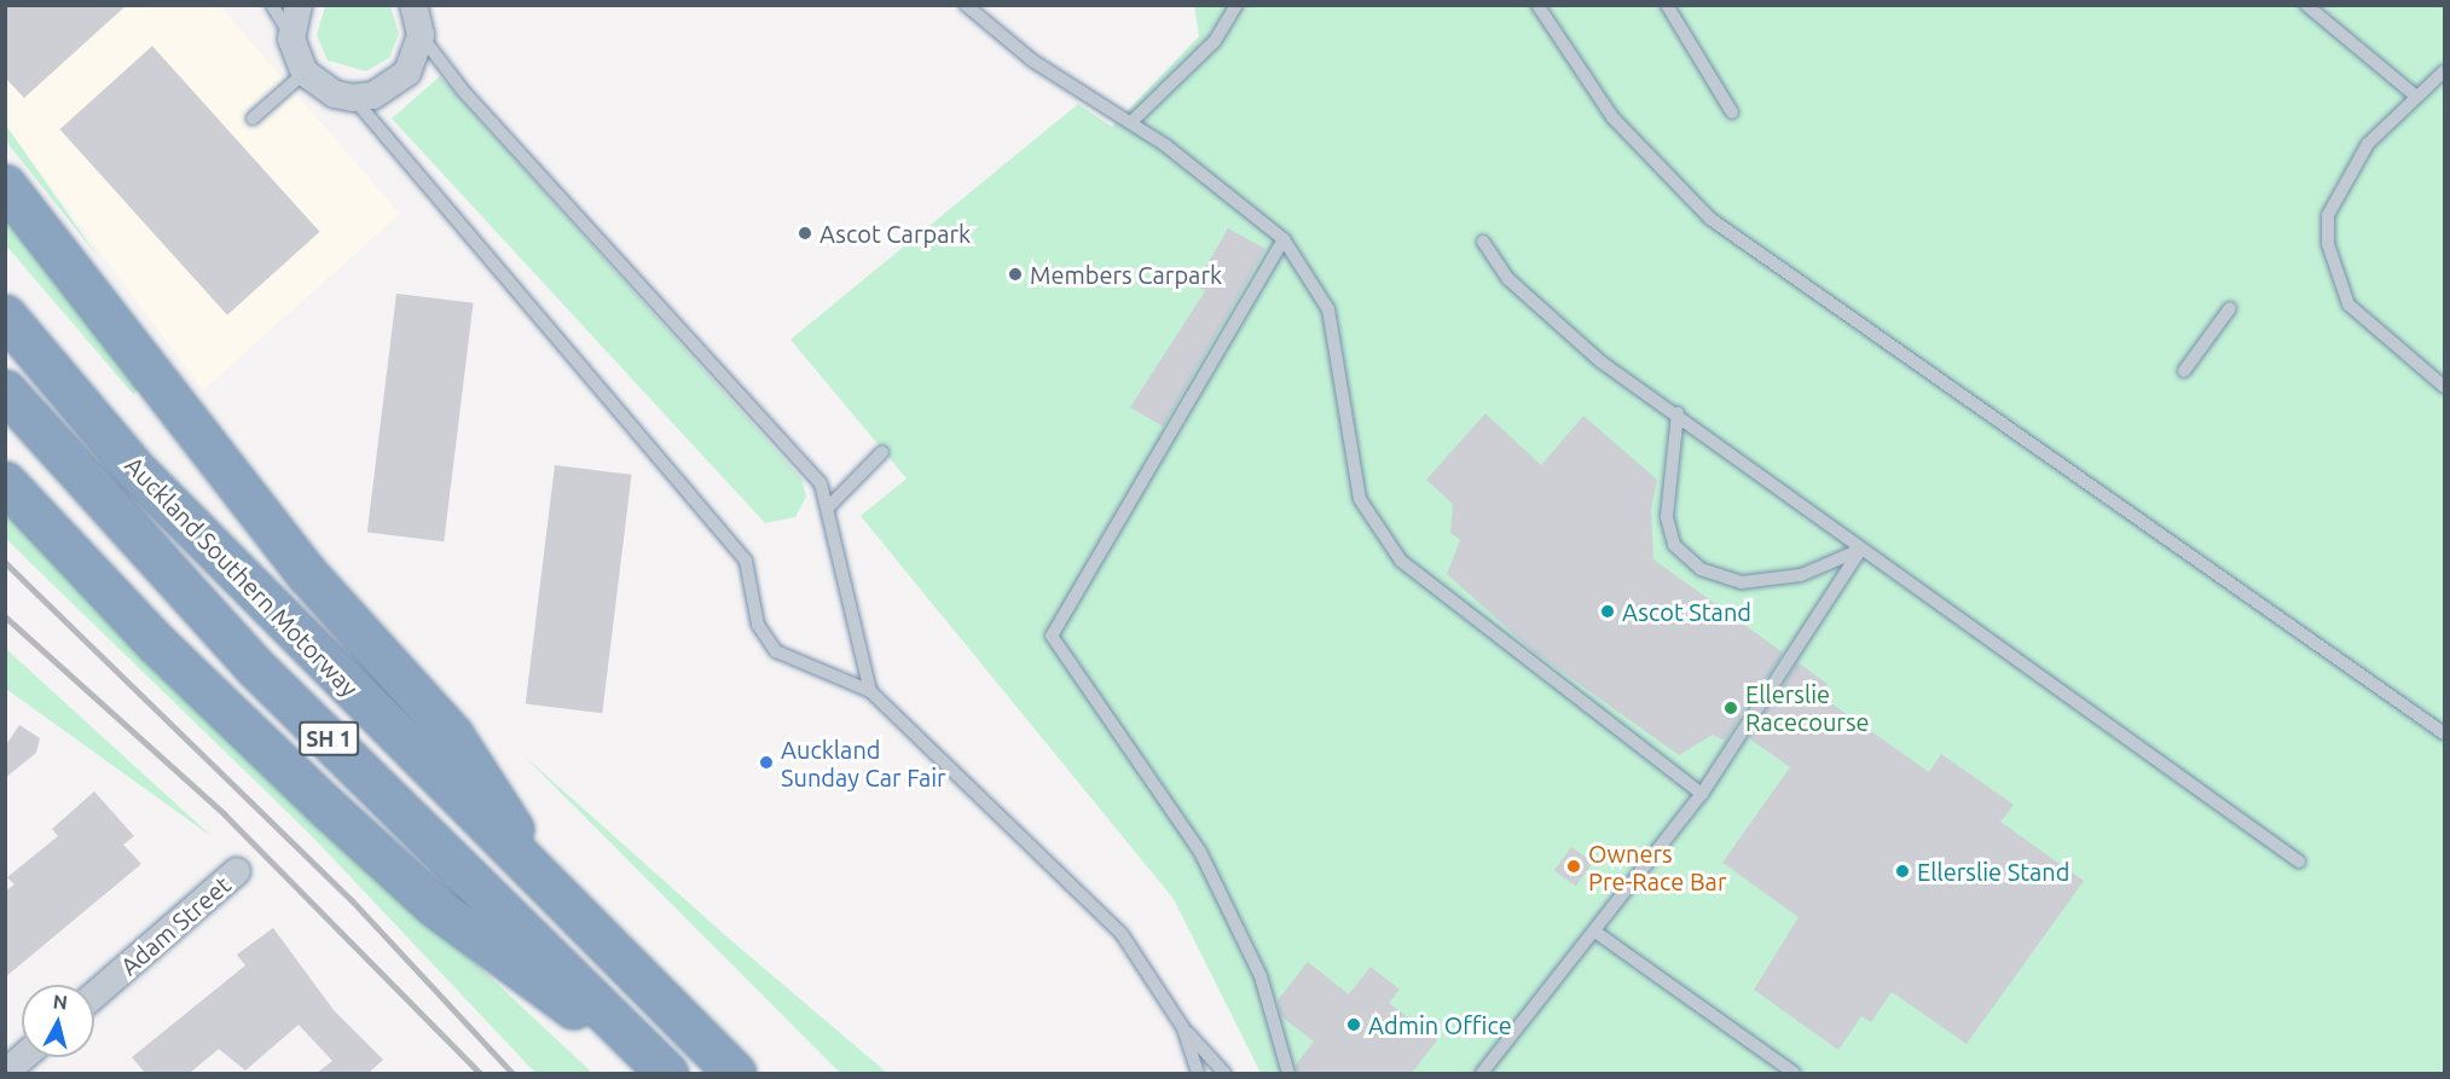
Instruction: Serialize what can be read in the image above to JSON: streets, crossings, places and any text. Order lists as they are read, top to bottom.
{
  "streets": {
    "highway": ["Auckland Southern Motorway", "SH 1"],
    "street": ["Adam Street"]
  },
  "places": [
    "Ascot Carpark",
    "Members Carpark",
    "Ascot Stand",
    "Ellerslie Racecourse",
    "Auckland Sunday Car Fair",
    "Owners Pre-Race Bar",
    "Ellerslie Stand",
    "Admin Office"
  ],
  "north": "top"
}
